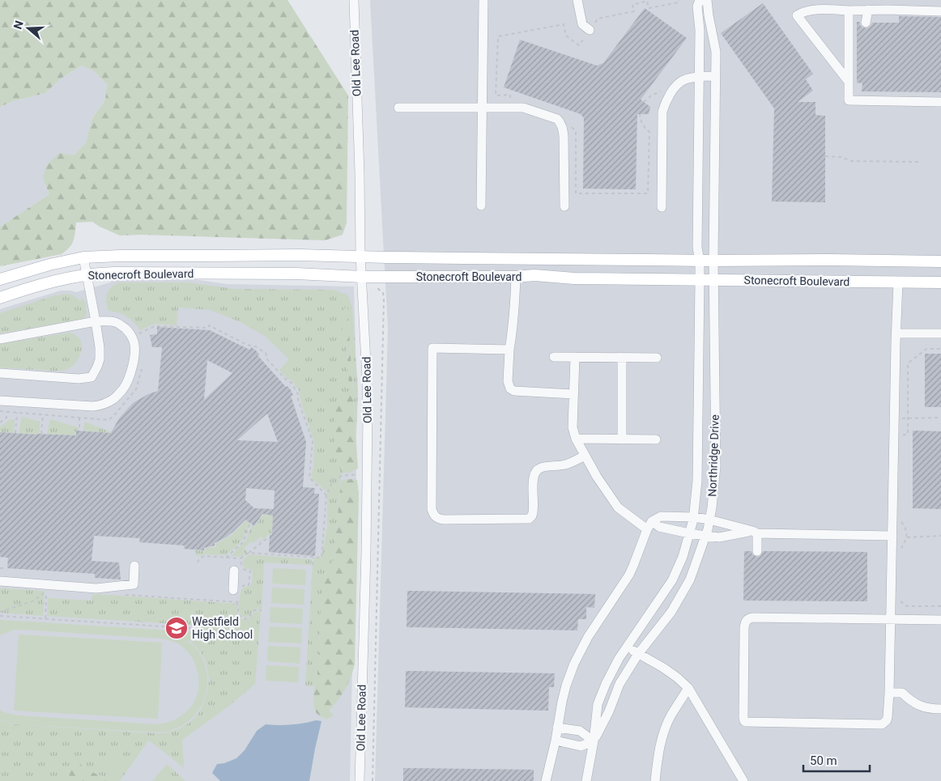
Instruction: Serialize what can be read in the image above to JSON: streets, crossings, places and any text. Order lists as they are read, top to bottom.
{
  "streets": {
    "main road": ["Stonecroft Boulevard"],
    "street": ["Old Lee Road", "Northridge Drive"]
  },
  "crossings": [
    ["Old Lee Road", "Stonecroft Boulevard"],
    ["Stonecroft Boulevard", "Northridge Drive"]
  ],
  "places": {
    "school or university": ["Westfield High School"]
  },
  "scale_bar": "50 m",
  "north": "left"
}
